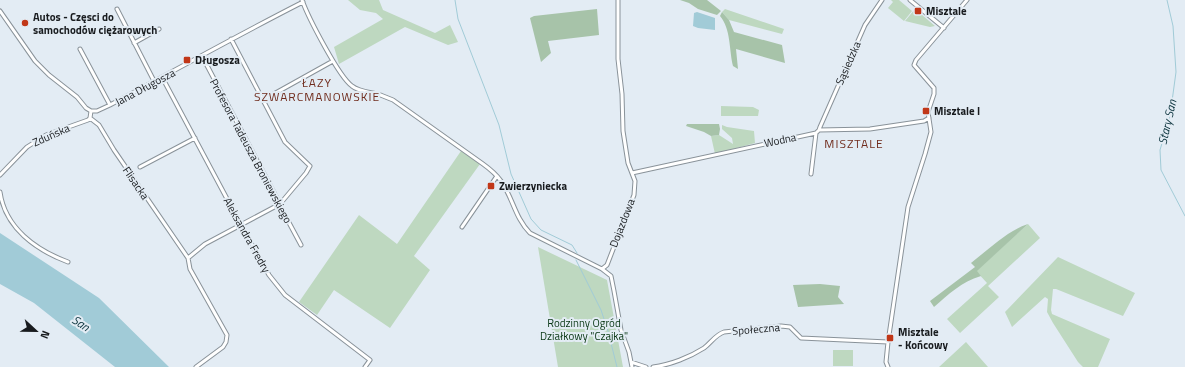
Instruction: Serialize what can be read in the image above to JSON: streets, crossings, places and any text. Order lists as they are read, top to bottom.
{
  "streets": {
    "street": [
      "Sąsiedzka",
      "Jana Długosza",
      "Zduńska",
      "Wodna",
      "Profesora Tadeusza Broniewskiego",
      "Flisacka",
      "Dojazdowa",
      "Aleksandra Fredry",
      "Społeczna"
    ]
  },
  "crossings": [
    ["Sąsiedzka", "Wodna"],
    ["Jana Długosza", "Profesora Tadeusza Broniewskiego"],
    ["Jana Długosza", "Aleksandra Fredry"],
    ["Zduńska", "Flisacka"],
    ["Wodna", "Dojazdowa"]
  ],
  "districts": ["ŁAZY SZWARCMANOWSKIE", "MISZTALE"],
  "water": ["Stary San", "San"],
  "parks": ["Rodzinny Ogród Działkowy \"Czajka\""],
  "places": {
    "transit": [
      "Misztale",
      "Długosza",
      "Misztale I",
      "Zwierzyniecka",
      "Misztale - Końcowy"
    ],
    "other": ["Autos - Częsci do samochodów ciężarowych"]
  },
  "north": "right"
}
